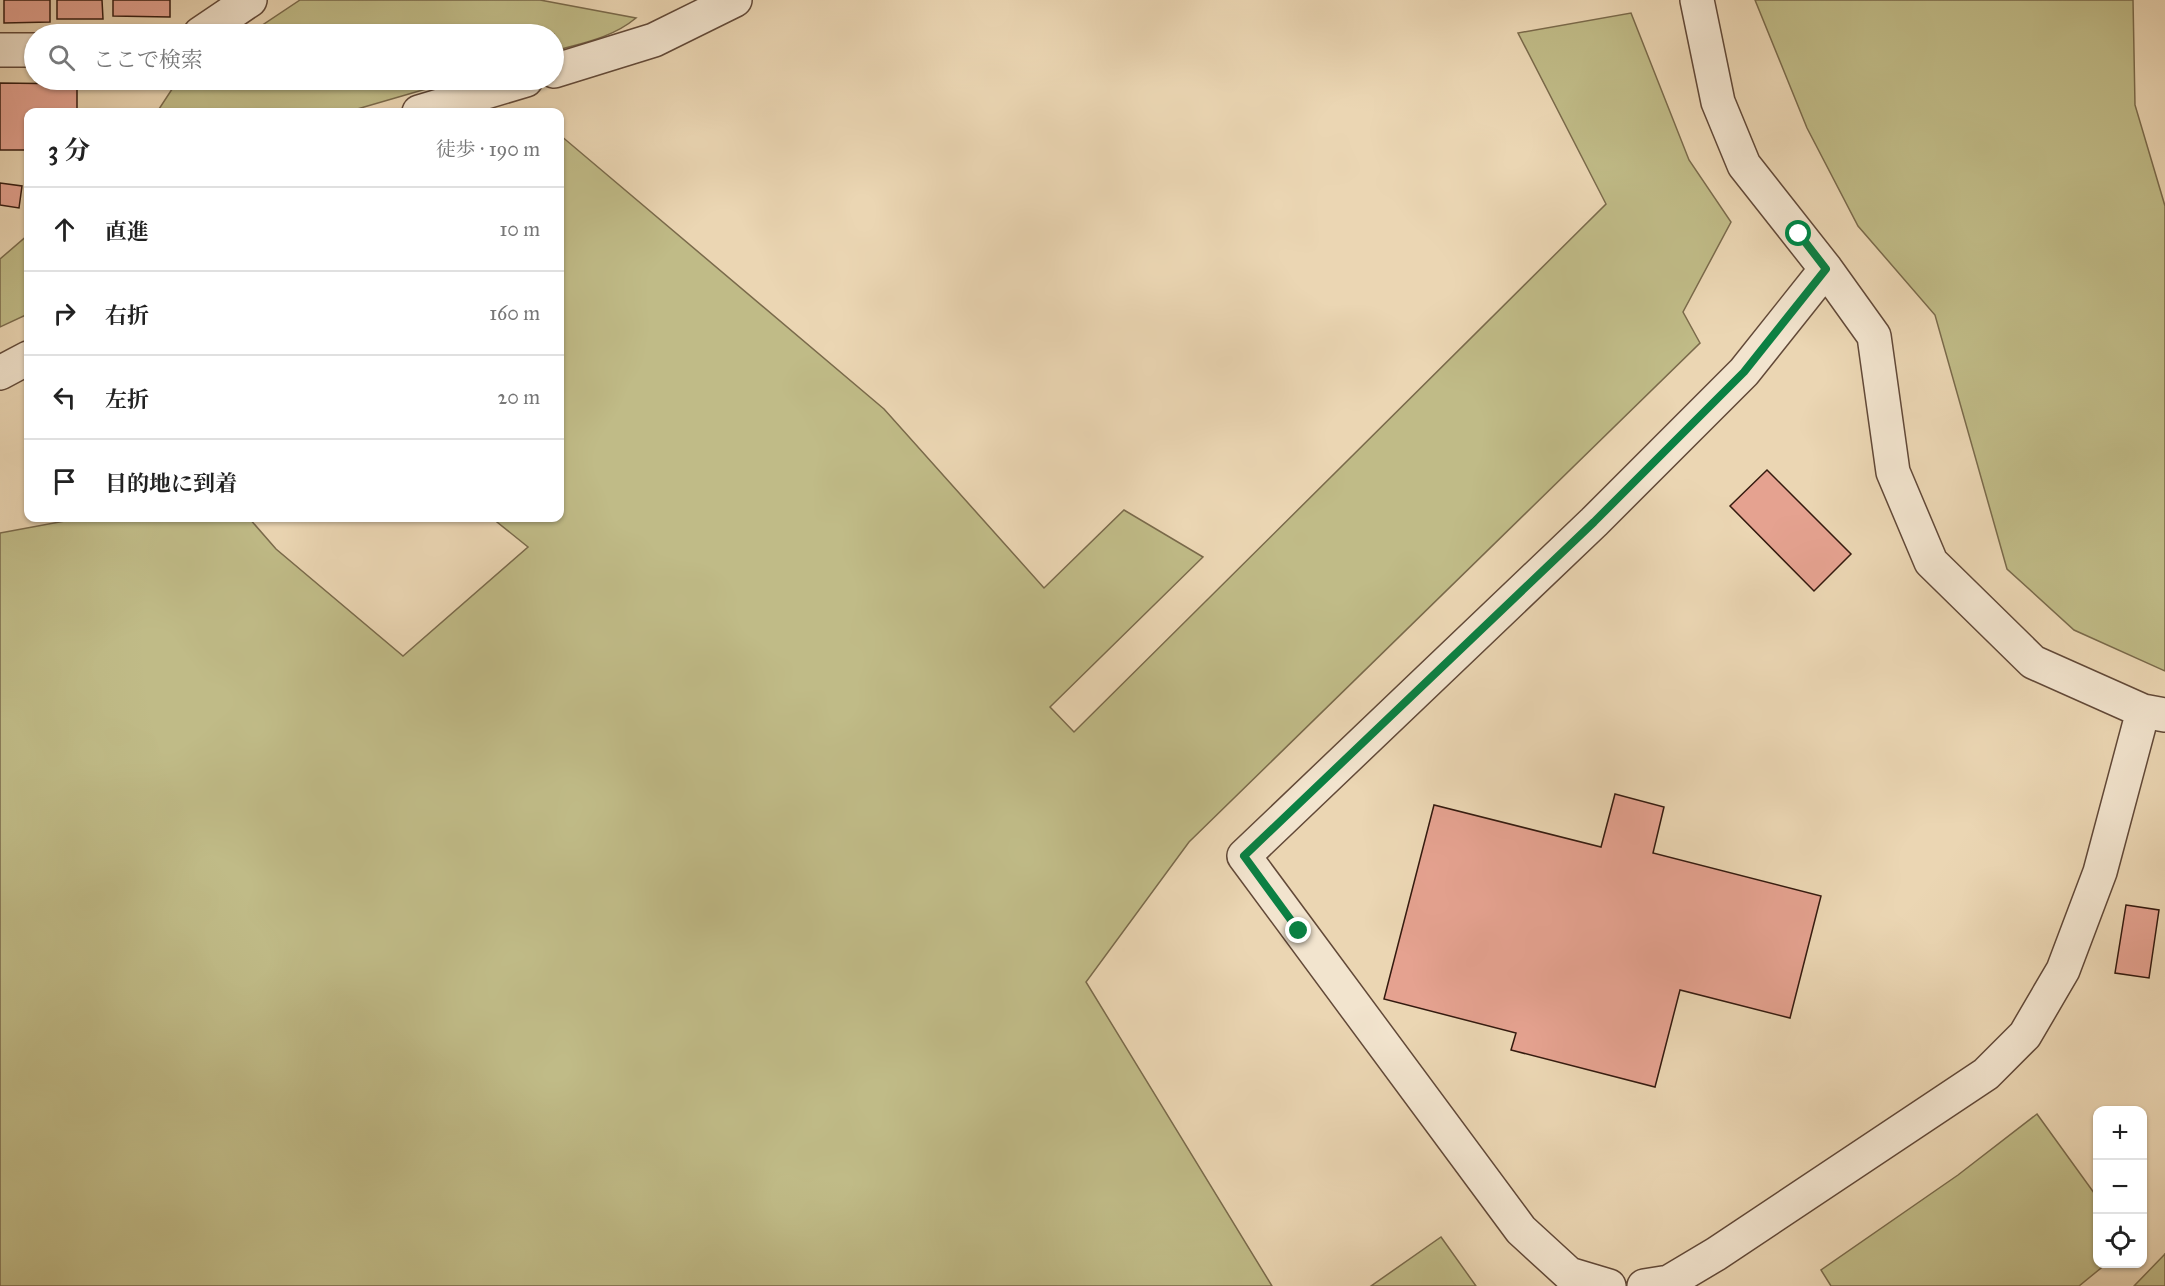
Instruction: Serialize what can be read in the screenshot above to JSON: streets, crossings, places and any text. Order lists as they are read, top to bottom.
{
  "page": {
    "search": "ここで検索",
    "heading": ["3 分", "徒歩 · 190 m"],
    "list": [
      ["直進", "10 m"],
      ["右折", "160 m"],
      ["左折", "20 m"],
      "目的地に到着"
    ],
    "map_buttons": ["+", "−"]
  }
}
